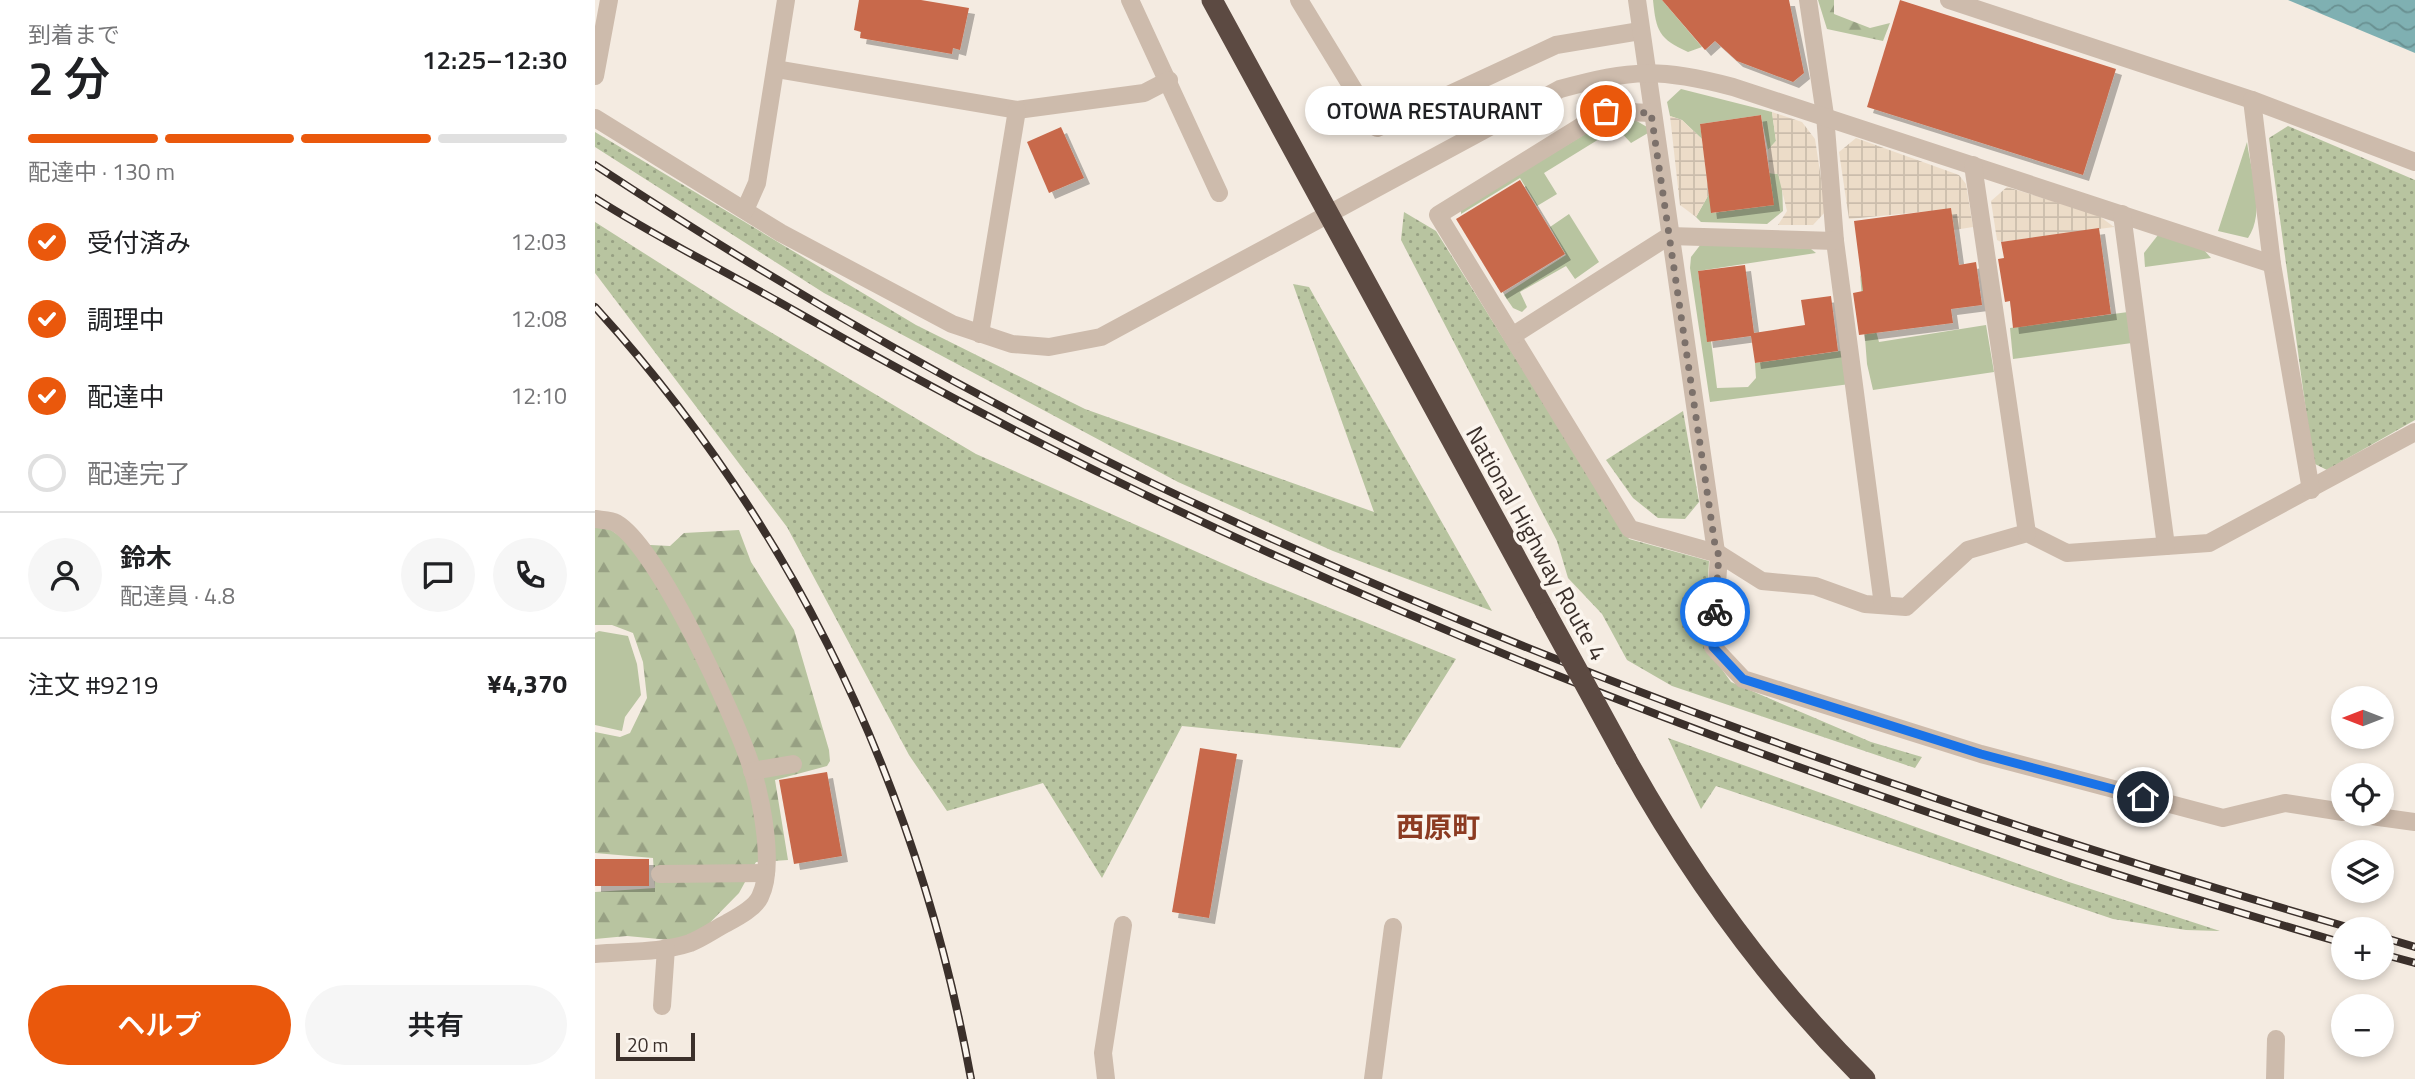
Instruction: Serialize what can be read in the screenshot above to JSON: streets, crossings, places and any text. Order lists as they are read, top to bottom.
{
  "streets": {
    "highway": ["National Highway Route 4"]
  },
  "districts": ["西原町"],
  "places": ["OTOWA RESTAURANT"],
  "scale_bar": "20 m",
  "north": "left",
  "page": {
    "heading": ["2 分", "到着まで", "12:25–12:30"],
    "panel": [
      "鈴木",
      "配達員 · 4.8",
      "注文 #9219",
      "¥4,370"
    ],
    "bubble": "OTOWA RESTAURANT",
    "bar": "配達中 · 130 m",
    "list": [
      ["受付済み", "12:03"],
      ["調理中", "12:08"],
      ["配達中", "12:10"],
      "配達完了"
    ],
    "map_buttons": ["+", "−"],
    "buttons": ["ヘルプ", "共有"],
    "scale": "20 m"
  }
}
